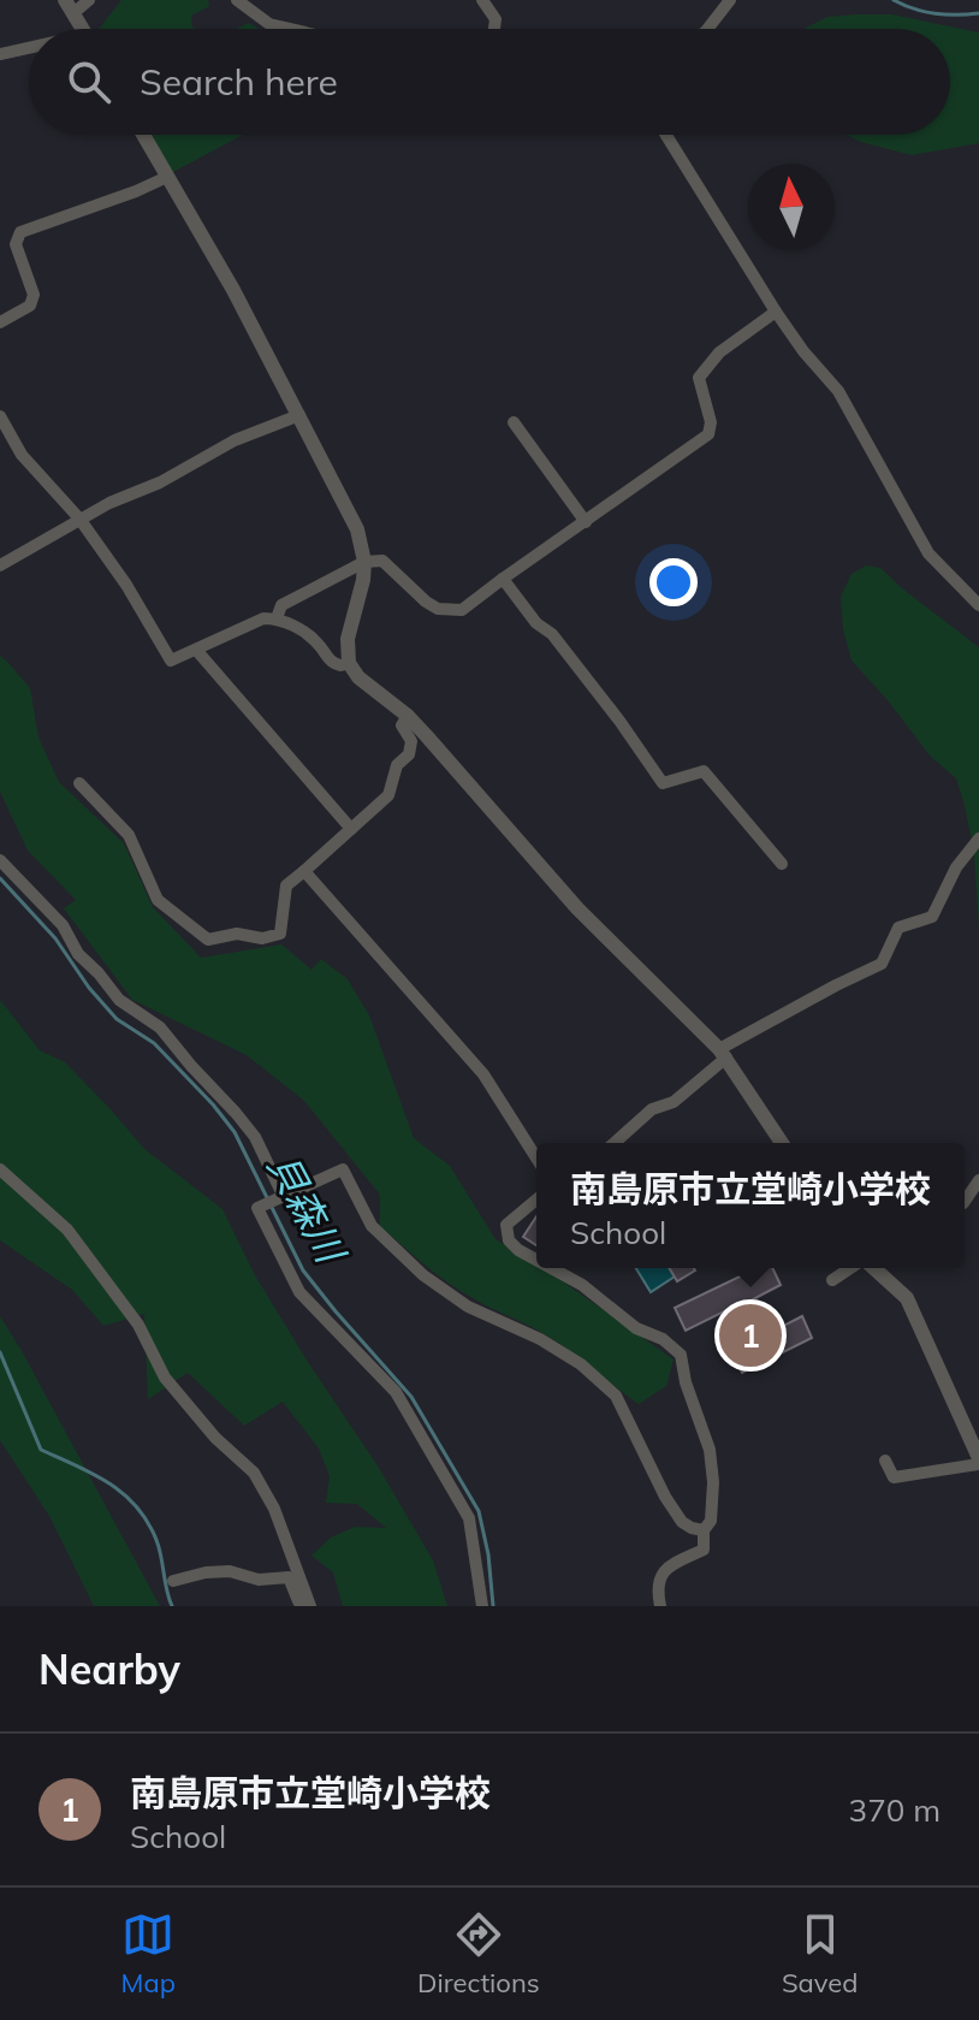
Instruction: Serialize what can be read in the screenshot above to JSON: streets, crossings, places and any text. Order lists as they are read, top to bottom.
{
  "water": ["貝森川"],
  "north": "top",
  "page": {
    "search": "Search here",
    "popup": ["南島原市立堂崎小学校", "School"],
    "pins": "1",
    "heading": "Nearby",
    "list": [
      {
        "mark": "1",
        "name": "南島原市立堂崎小学校",
        "note": "School",
        "value": "370 m"
      }
    ],
    "nav": ["Map", "Directions", "Saved"]
  }
}
